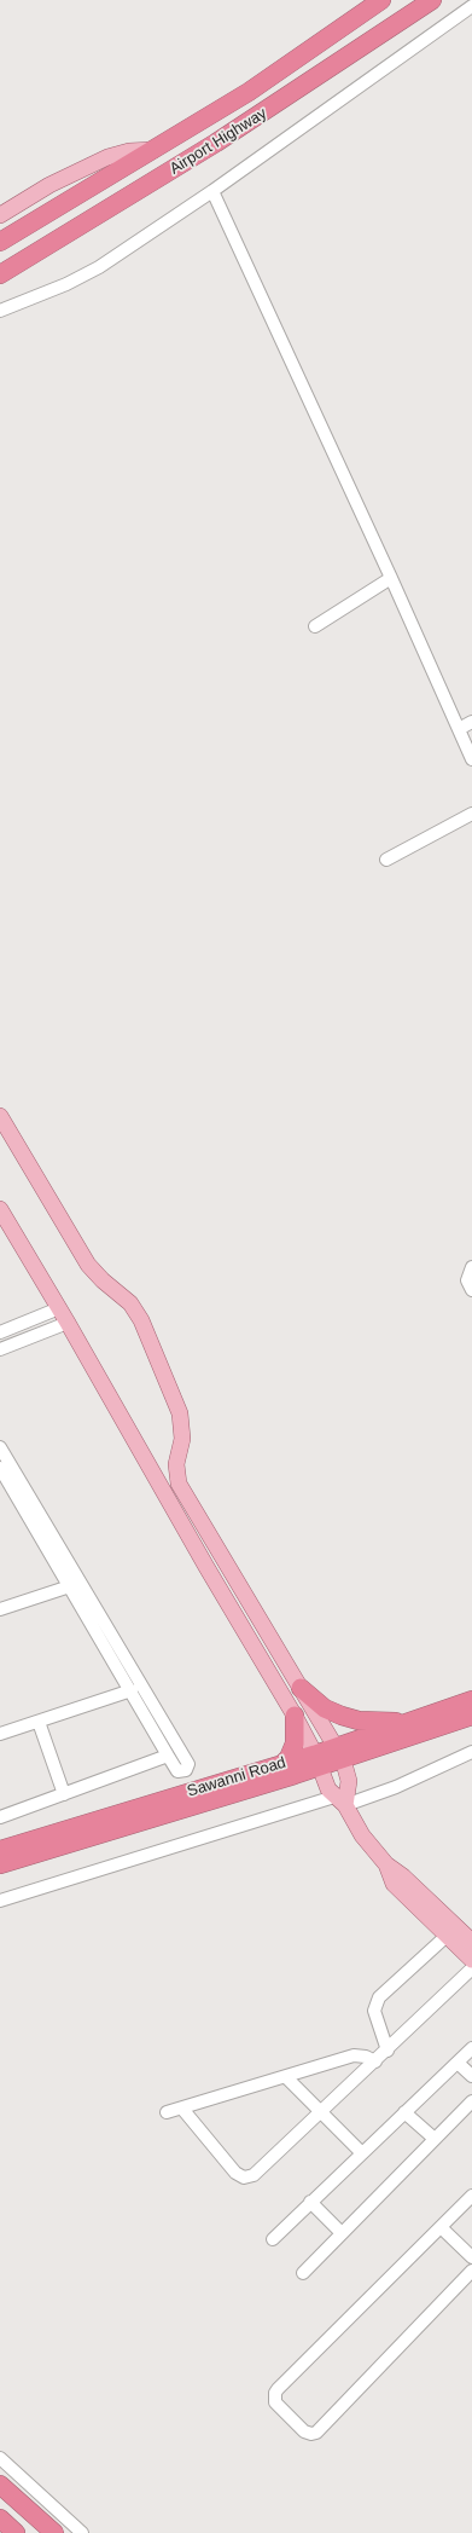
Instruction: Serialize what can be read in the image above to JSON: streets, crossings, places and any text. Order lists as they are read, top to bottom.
{
  "streets": {
    "highway": ["Airport Highway", "Sawanni Road"]
  }
}
